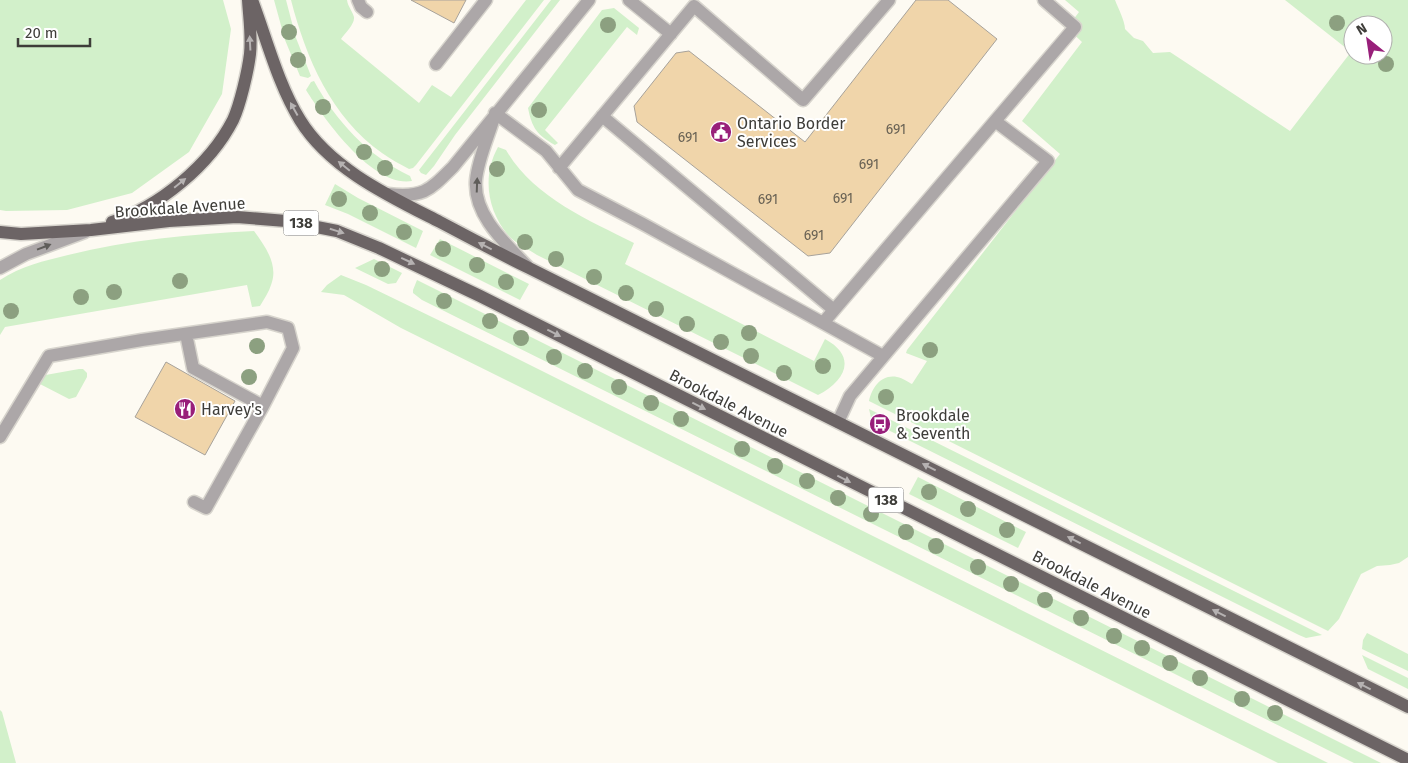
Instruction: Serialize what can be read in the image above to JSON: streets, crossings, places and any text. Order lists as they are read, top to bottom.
{
  "streets": {
    "main road": ["Brookdale Avenue", "138"]
  },
  "places": {
    "public building": ["Ontario Border Services"],
    "restaurant": ["Harvey's"],
    "bus stop": ["Brookdale & Seventh"]
  },
  "house_numbers": [
    "691",
    "691",
    "691",
    "691",
    "691",
    "691"
  ],
  "scale_bar": "20 m",
  "north": "top left"
}
